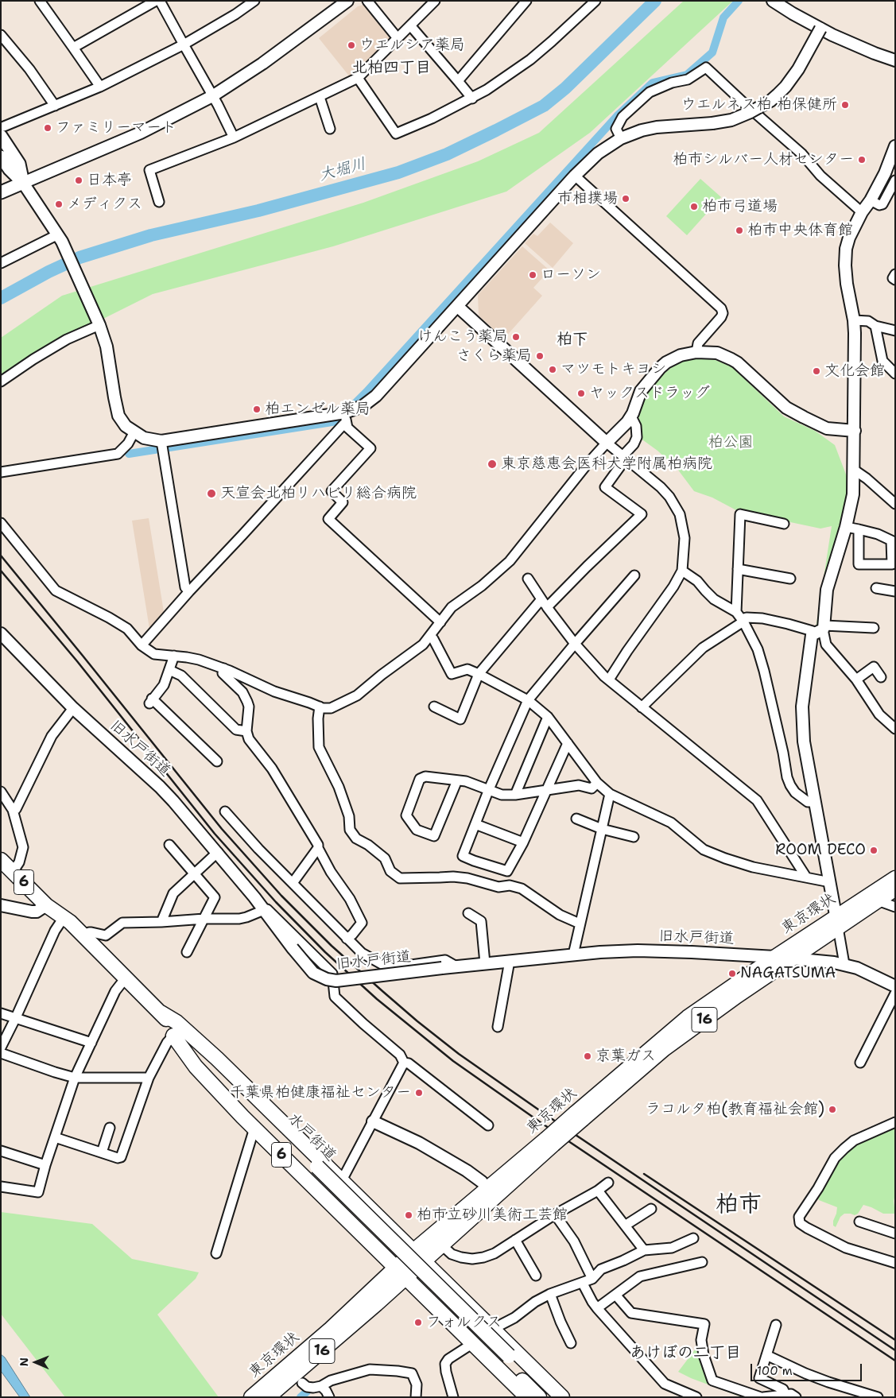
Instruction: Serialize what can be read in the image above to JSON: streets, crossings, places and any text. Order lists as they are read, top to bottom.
{
  "streets": {
    "highway": [
      "6",
      "東京環状",
      "16",
      "水戸街道"
    ],
    "street": ["旧水戸街道"]
  },
  "crossings": [
    ["旧水戸街道", "東京環状"],
    ["6", "東京環状"],
    ["6", "水戸街道"]
  ],
  "districts": [
    "北柏四丁目",
    "柏下",
    "柏市",
    "あけぼの二丁目"
  ],
  "water": ["大堀川"],
  "parks": ["柏公園"],
  "places": [
    "ウエルシア薬局",
    "ウエルネス柏 柏保健所",
    "ファミリーマート",
    "柏市シルバー人材センター",
    "日本亭",
    "市相撲場",
    "メディクス",
    "柏市弓道場",
    "柏市中央体育館",
    "ローソン",
    "けんこう薬局",
    "さくら薬局",
    "マツモトキヨシ",
    "文化会館",
    "ヤックスドラッグ",
    "柏エンゼル薬局",
    "東京慈恵会医科大学附属柏病院",
    "天宣会北柏リハビリ総合病院",
    "ROOM DECO",
    "NAGATSUMA",
    "京葉ガス",
    "千葉県柏健康福祉センター",
    "ラコルタ柏(教育福祉会館)",
    "柏市立砂川美術工芸館",
    "フォルクス"
  ],
  "scale_bar": "100 m",
  "north": "left"
}
